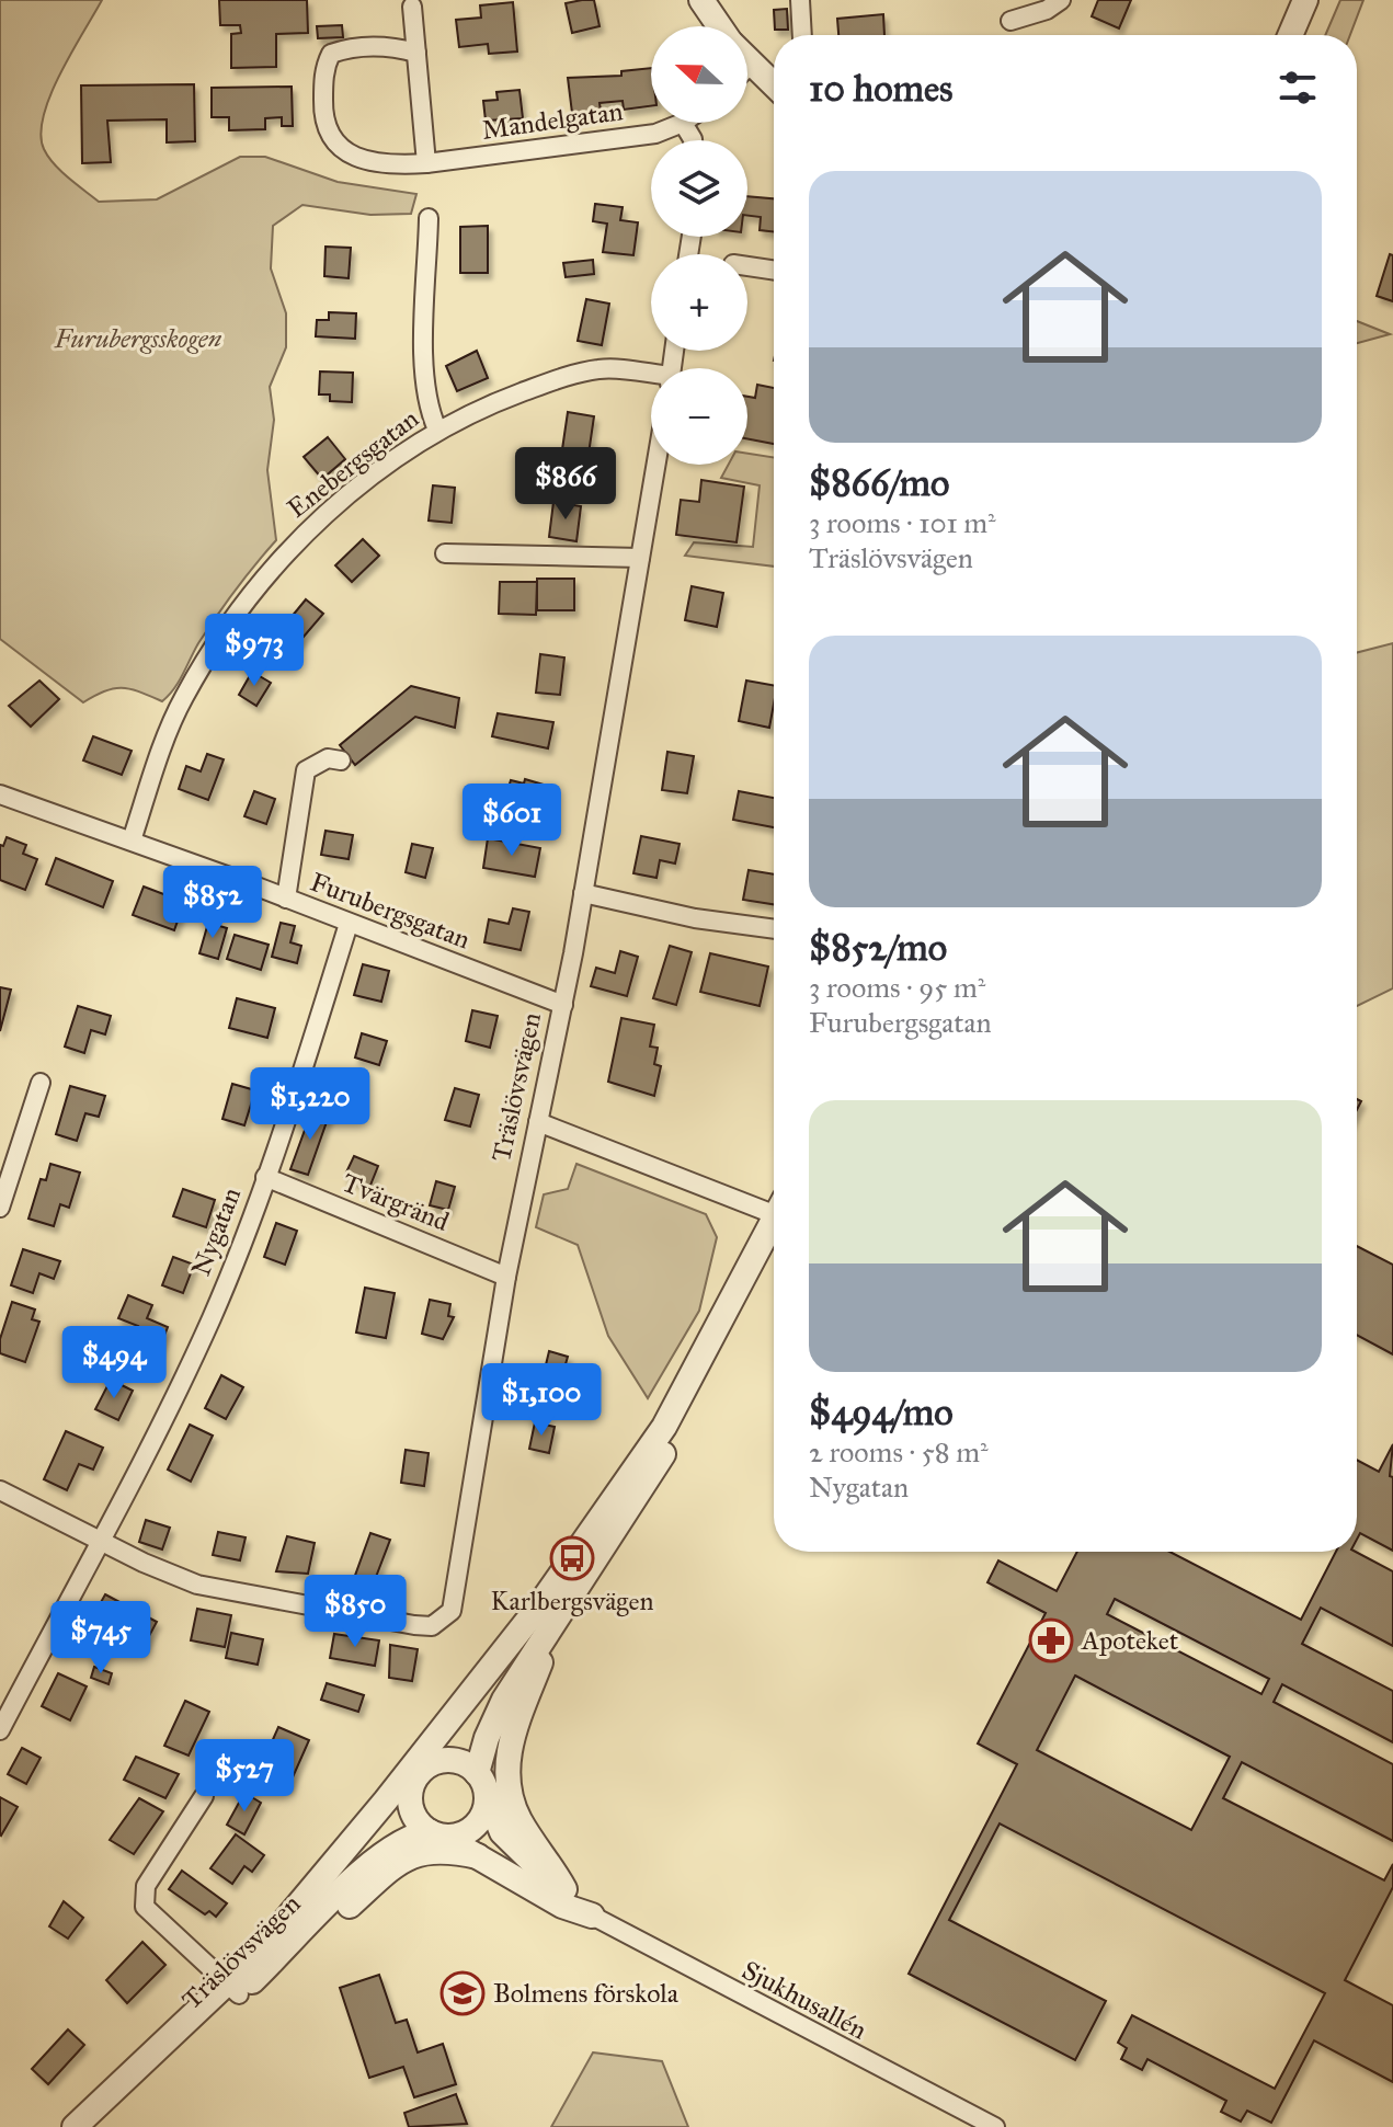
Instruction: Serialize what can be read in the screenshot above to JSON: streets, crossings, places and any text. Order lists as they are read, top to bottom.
{
  "streets": {
    "street": [
      "Mandelgatan",
      "Enebergsgatan",
      "Furubergsgatan",
      "Träslövsvägen",
      "Tvärgränd",
      "Nygatan",
      "Sjukhusallén"
    ]
  },
  "crossings": [
    ["Enebergsgatan", "Furubergsgatan"],
    ["Furubergsgatan", "Träslövsvägen"],
    ["Furubergsgatan", "Nygatan"],
    ["Träslövsvägen", "Tvärgränd"],
    ["Träslövsvägen", "Nygatan"],
    ["Tvärgränd", "Nygatan"]
  ],
  "parks": ["Furubergsskogen"],
  "places": {
    "bus stop": ["Karlbergsvägen"],
    "pharmacy": ["Apoteket"],
    "school or university": ["Bolmens förskola"]
  },
  "north": "left",
  "page": {
    "map_buttons": ["+", "−"],
    "heading": "10 homes",
    "list": [
      {
        "name": "$866/mo",
        "note": "3 rooms · 101 m² · Träslövsvägen"
      },
      {
        "name": "$852/mo",
        "note": "3 rooms · 95 m² · Furubergsgatan"
      },
      {
        "name": "$494/mo",
        "note": "2 rooms · 58 m² · Nygatan"
      }
    ],
    "price": [
      "$866",
      "$973",
      "$601",
      "$852",
      "$1,220",
      "$494",
      "$1,100",
      "$850",
      "$745",
      "$527"
    ]
  }
}
